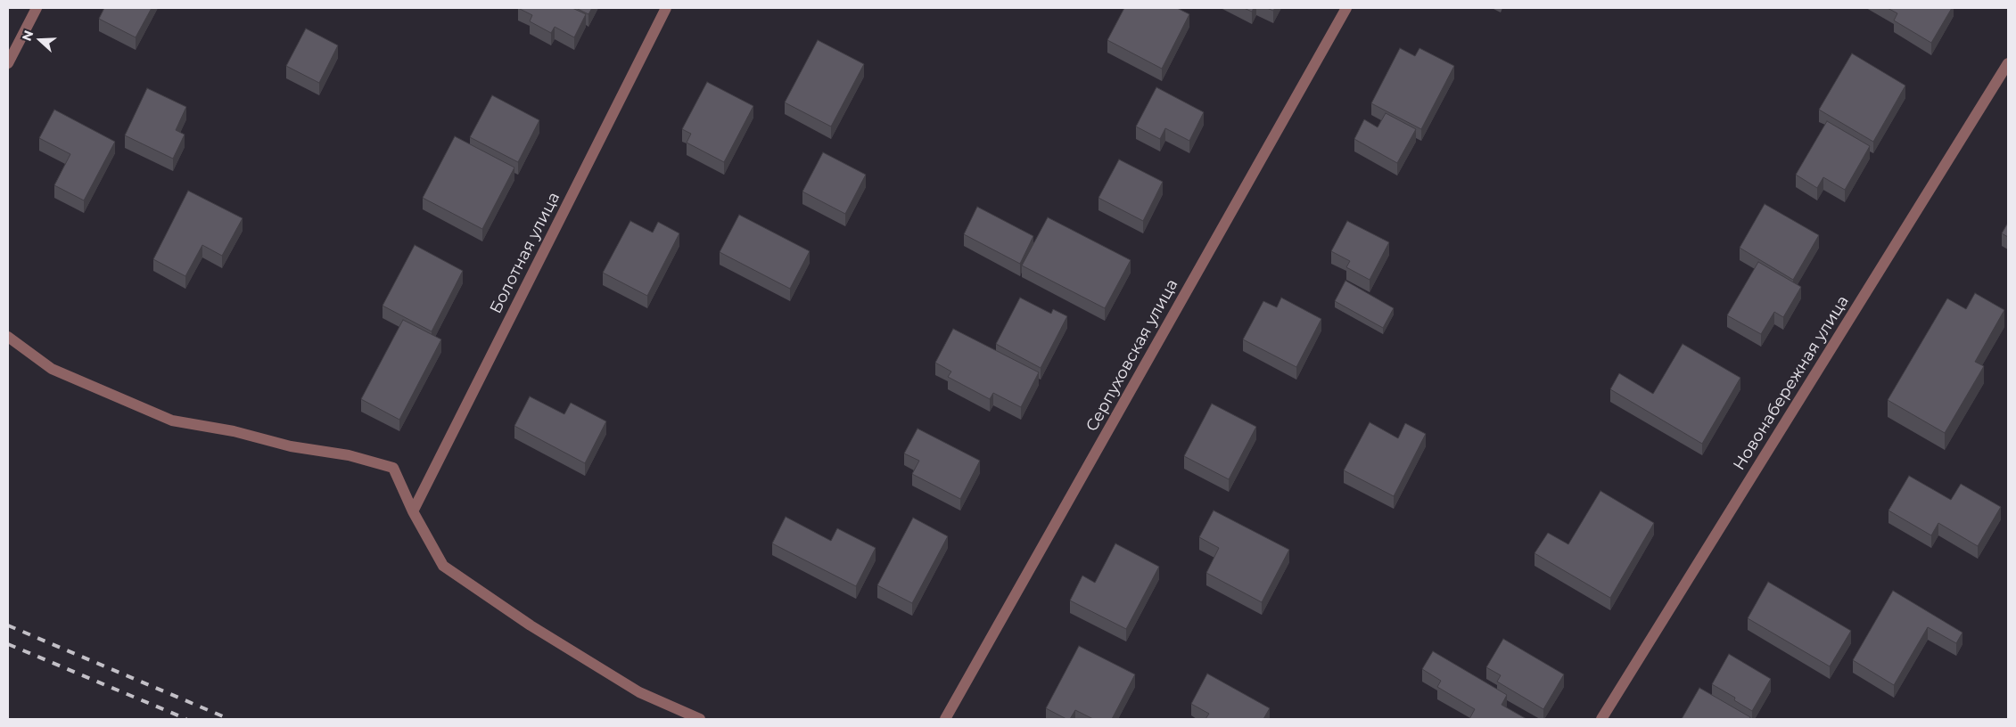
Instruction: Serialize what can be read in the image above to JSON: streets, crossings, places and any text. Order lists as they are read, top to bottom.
{
  "streets": {
    "street": ["Болотная улица", "Серпуховская улица", "Новонабережная улица"]
  },
  "north": "left"
}
